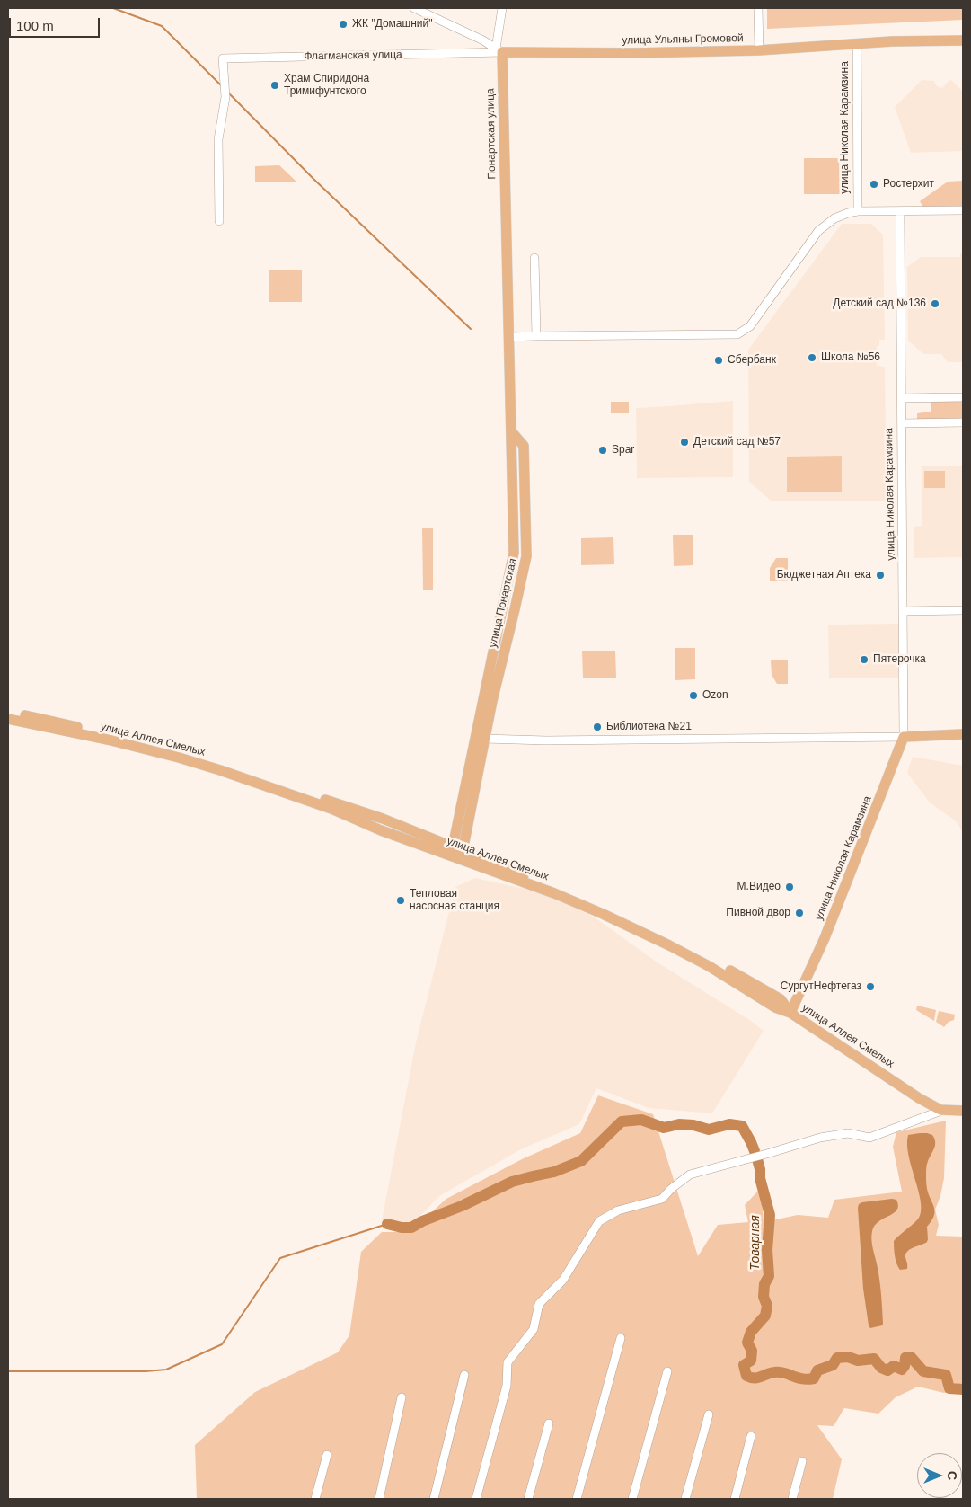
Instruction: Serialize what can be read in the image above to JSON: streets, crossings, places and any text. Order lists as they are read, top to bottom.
{
  "streets": {
    "main road": [
      "улица Ульяны Громовой",
      "улица Николая Карамзина",
      "Понартская улица",
      "улица Понартская",
      "улица Аллея Смелых"
    ],
    "street": ["Флагманская улица"]
  },
  "crossings": [
    ["улица Ульяны Громовой", "Флагманская улица"],
    ["улица Ульяны Громовой", "улица Николая Карамзина"],
    ["улица Ульяны Громовой", "Понартская улица"],
    ["Флагманская улица", "Понартская улица"],
    ["улица Николая Карамзина", "улица Аллея Смелых"],
    ["Понартская улица", "улица Понартская"],
    ["улица Понартская", "улица Аллея Смелых"]
  ],
  "water": ["Товарная"],
  "places": [
    "ЖК \"Домашний\"",
    "Храм Спиридона Тримифунтского",
    "Ростерхит",
    "Детский сад №136",
    "Школа №56",
    "Сбербанк",
    "Детский сад №57",
    "Spar",
    "Бюджетная Аптека",
    "Пятерочка",
    "Ozon",
    "Библиотека №21",
    "M.Видео",
    "Тепловая насосная станция",
    "Пивной двор",
    "СургутНефтегаз"
  ],
  "scale_bar": "100 m",
  "north": "right"
}
